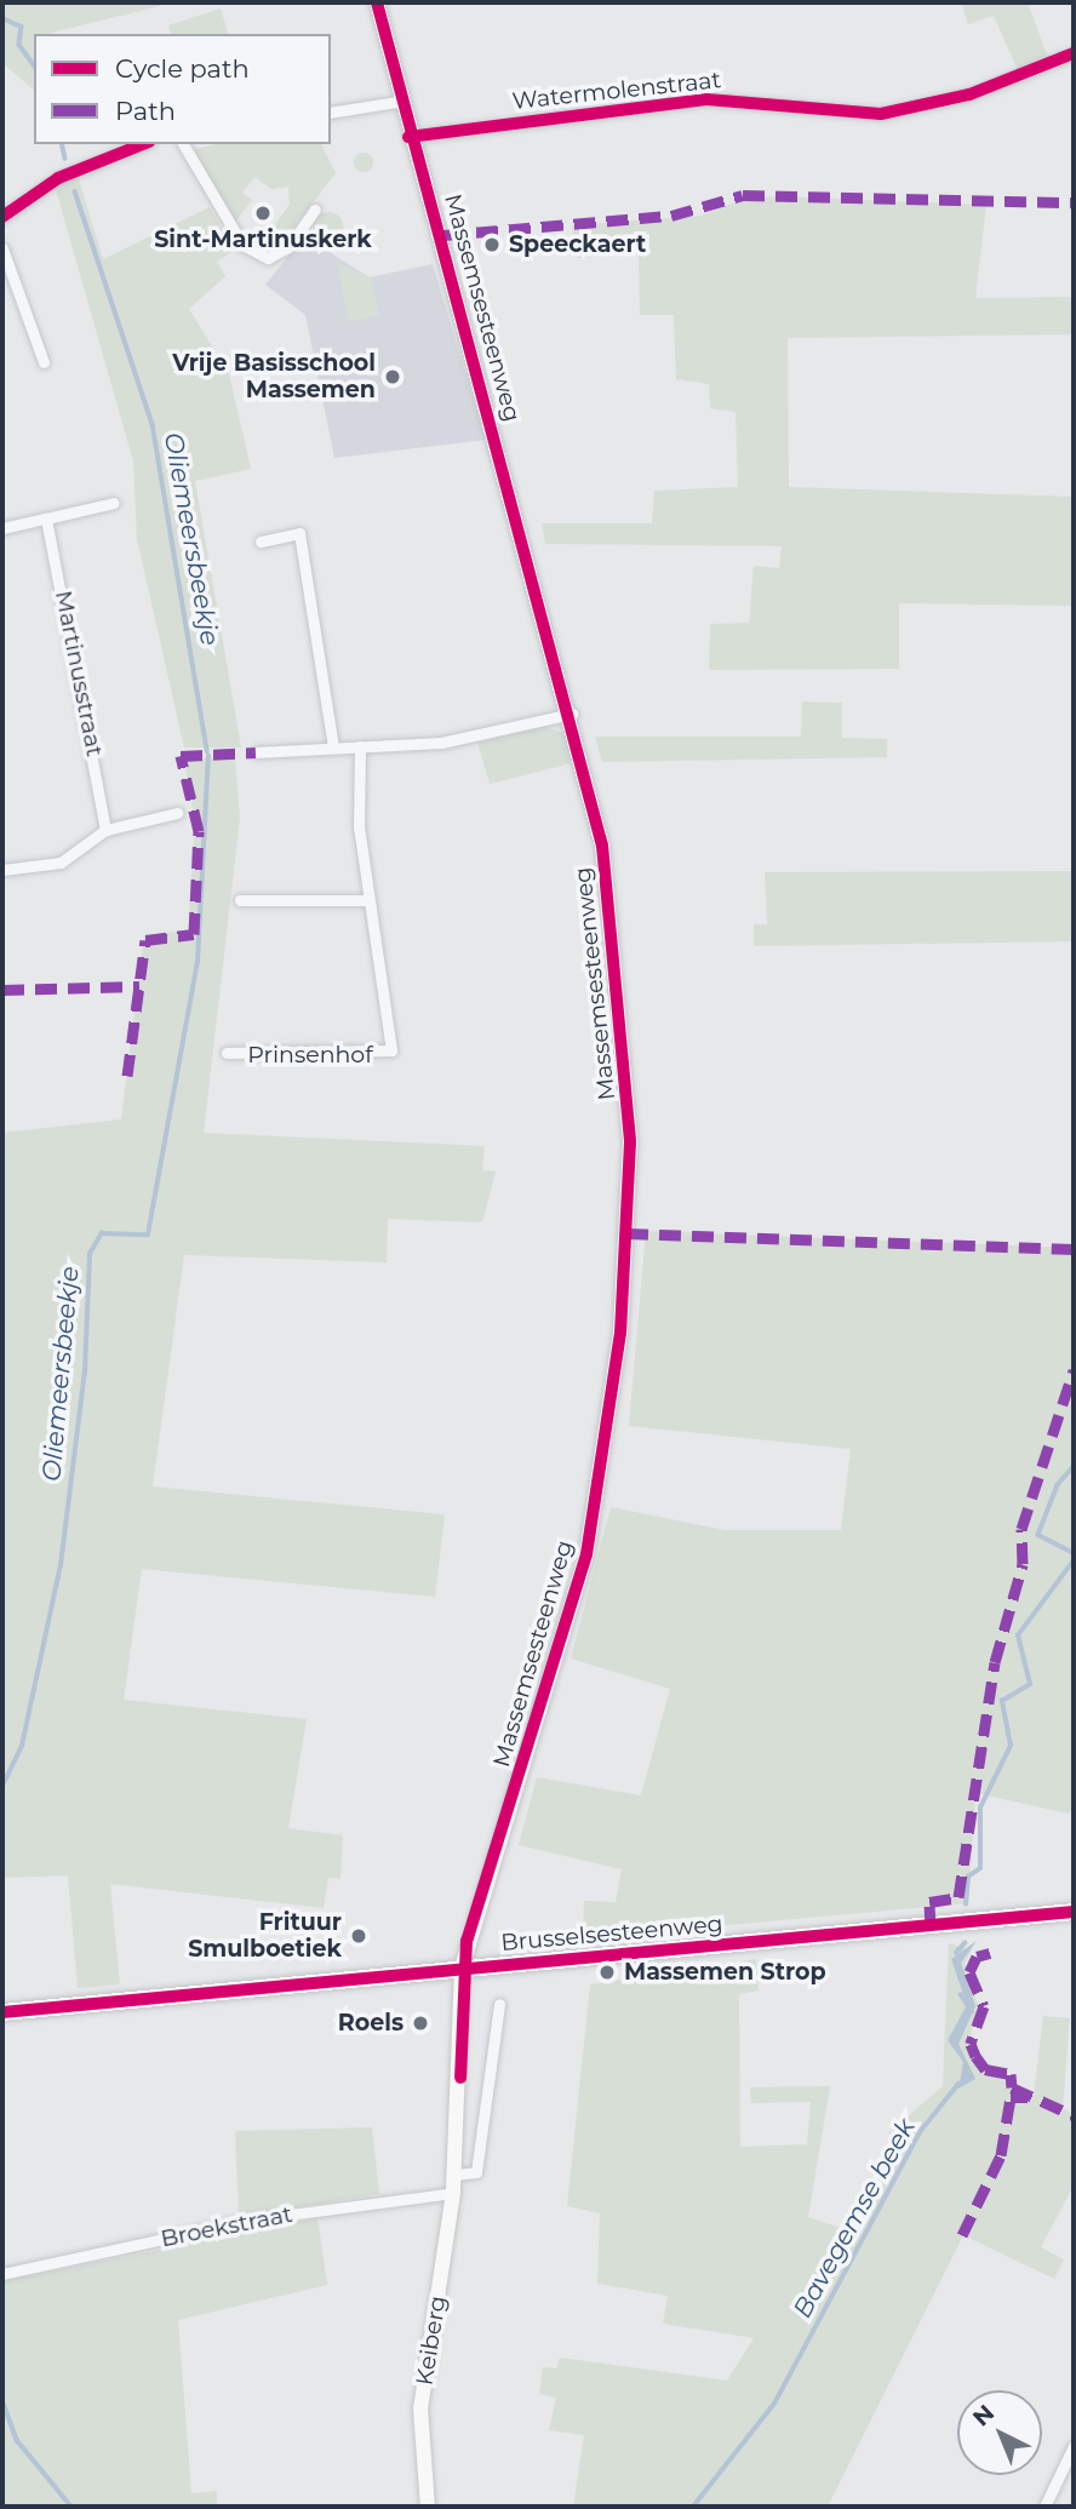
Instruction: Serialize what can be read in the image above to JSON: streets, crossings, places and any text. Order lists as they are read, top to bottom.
{
  "streets": {
    "main road": ["Massemsesteenweg", "Brusselsesteenweg", "Keiberg"],
    "street": [
      "Watermolenstraat",
      "Martinusstraat",
      "Prinsenhof",
      "Broekstraat"
    ]
  },
  "crossings": [
    ["Watermolenstraat", "Massemsesteenweg"],
    ["Massemsesteenweg", "Brusselsesteenweg"],
    ["Massemsesteenweg", "Keiberg"],
    ["Brusselsesteenweg", "Keiberg"],
    ["Broekstraat", "Keiberg"]
  ],
  "water": ["Oliemeersbeekje", "Bavegemse beek"],
  "places": [
    "Sint-Martinuskerk",
    "Speeckaert",
    "Vrije Basisschool Massemen",
    "Frituur Smulboetiek",
    "Massemen Strop",
    "Roels"
  ],
  "legend": ["Cycle path", "Path"],
  "north": "top left"
}
